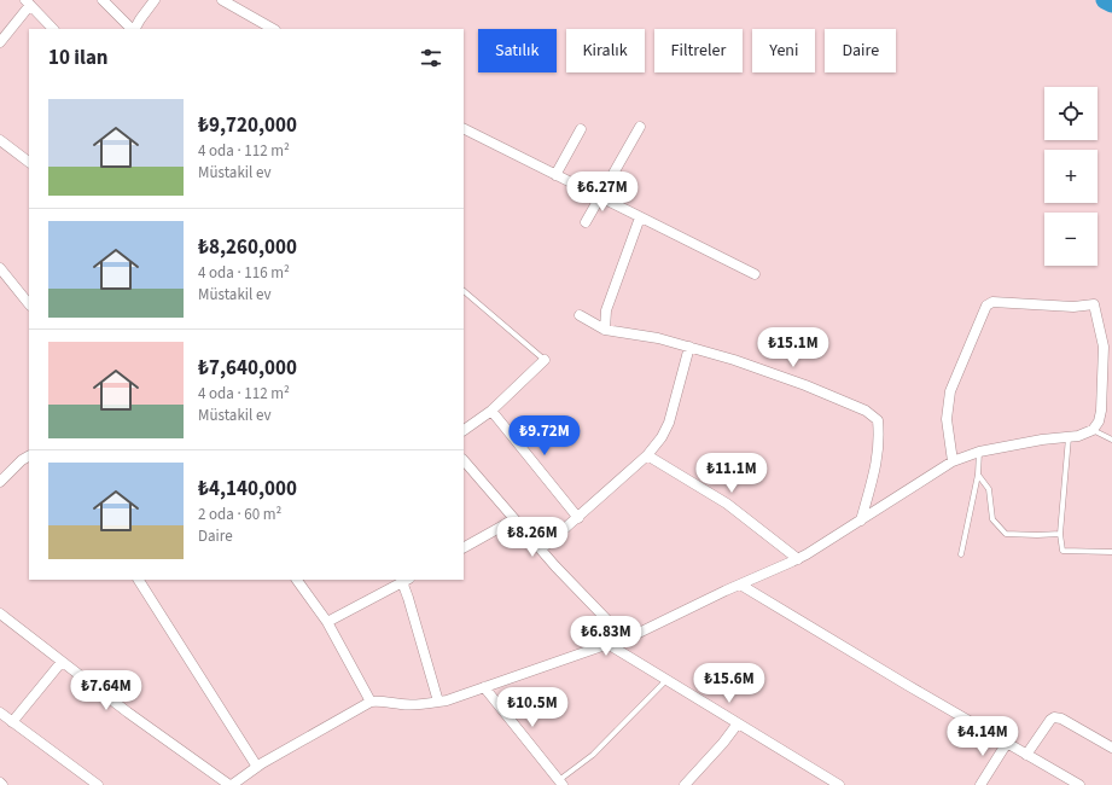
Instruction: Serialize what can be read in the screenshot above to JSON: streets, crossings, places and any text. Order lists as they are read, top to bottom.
{
  "page": {
    "chip": [
      "Satılık",
      "Kiralık",
      "Filtreler",
      "Yeni",
      "Daire"
    ],
    "heading": "10 ilan",
    "map_buttons": ["+", "−"],
    "list": [
      {
        "name": "₺9,720,000",
        "note": "4 oda · 112 m² · Müstakil ev"
      },
      {
        "name": "₺8,260,000",
        "note": "4 oda · 116 m² · Müstakil ev"
      },
      {
        "name": "₺7,640,000",
        "note": "4 oda · 112 m² · Müstakil ev"
      },
      {
        "name": "₺4,140,000",
        "note": "2 oda · 60 m² · Daire"
      }
    ],
    "price": [
      "₺6.27M",
      "₺15.1M",
      "₺9.72M",
      "₺11.1M",
      "₺8.26M",
      "₺6.83M",
      "₺15.6M",
      "₺7.64M",
      "₺10.5M",
      "₺4.14M"
    ]
  }
}
